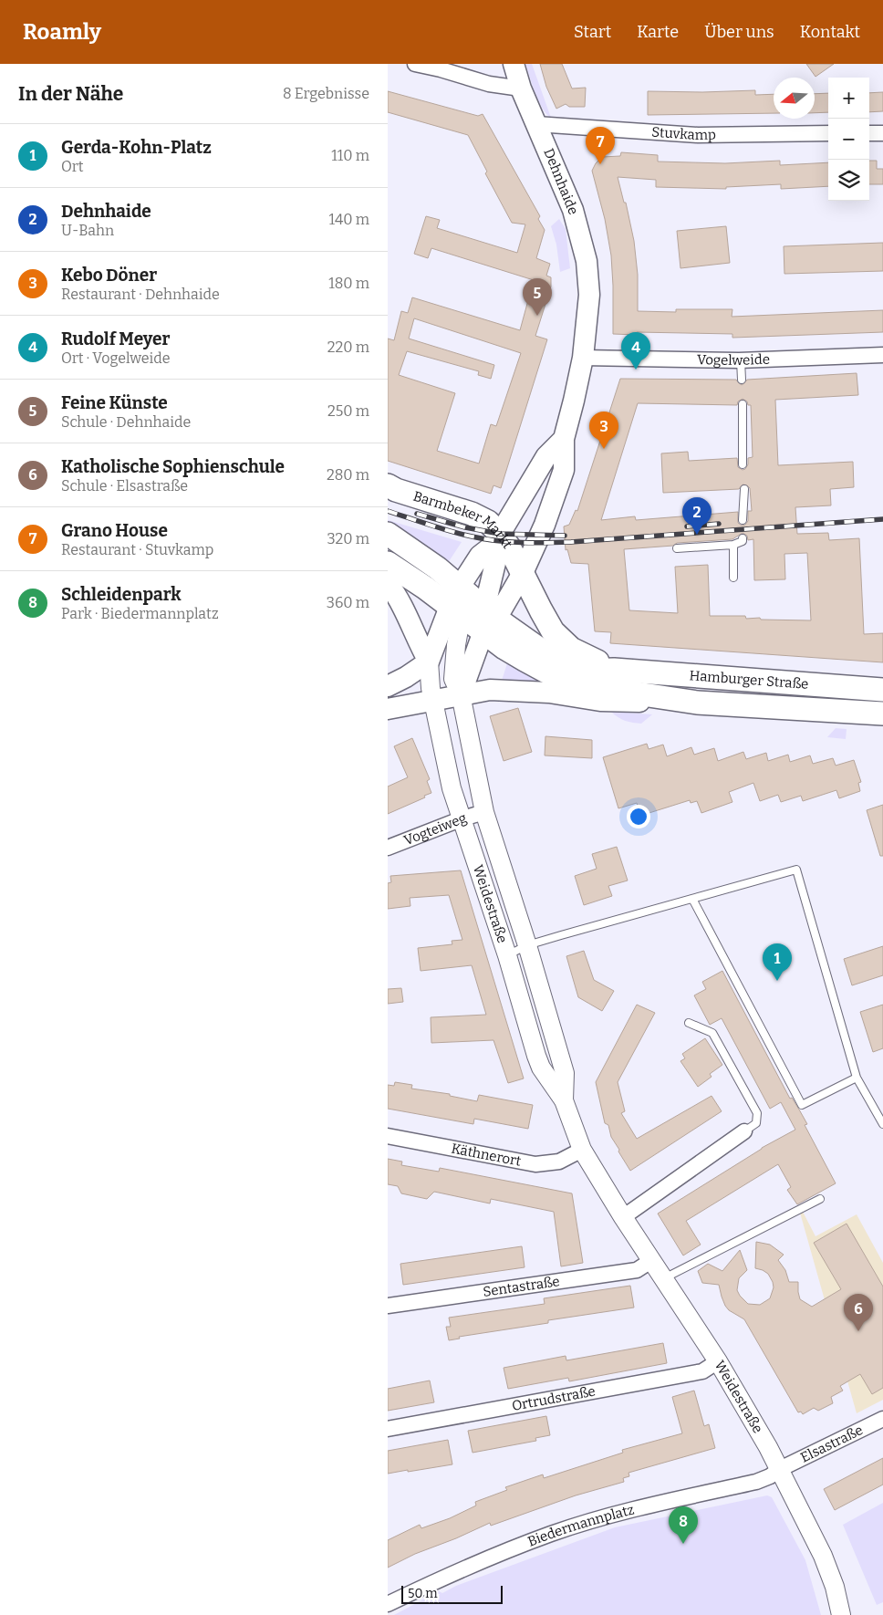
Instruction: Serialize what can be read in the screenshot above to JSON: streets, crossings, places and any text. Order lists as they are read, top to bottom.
{
  "streets": {
    "main road": ["Dehnhaide", "Barmbeker Markt", "Hamburger Straße"],
    "street": [
      "Stuvkamp",
      "Vogelweide",
      "Vogteiweg",
      "Weidestraße",
      "Käthnerort",
      "Sentastraße",
      "Ortrudstraße",
      "Elsastraße",
      "Biedermannplatz"
    ]
  },
  "crossings": [
    ["Stuvkamp", "Dehnhaide"],
    ["Dehnhaide", "Vogelweide"],
    ["Dehnhaide", "Barmbeker Markt"],
    ["Dehnhaide", "Hamburger Straße"],
    ["Barmbeker Markt", "Hamburger Straße"],
    ["Hamburger Straße", "Weidestraße"],
    ["Vogteiweg", "Weidestraße"],
    ["Weidestraße", "Käthnerort"],
    ["Weidestraße", "Sentastraße"],
    ["Weidestraße", "Ortrudstraße"],
    ["Weidestraße", "Elsastraße"],
    ["Weidestraße", "Biedermannplatz"],
    ["Elsastraße", "Biedermannplatz"]
  ],
  "scale_bar": "50 m",
  "north": "left",
  "page": {
    "header": "Roamly",
    "nav": [
      "Start",
      "Karte",
      "Über uns",
      "Kontakt"
    ],
    "heading": ["In der Nähe", "8 Ergebnisse"],
    "map_buttons": ["+", "−"],
    "list": [
      {
        "mark": "1",
        "name": "Gerda-Kohn-Platz",
        "note": "Ort",
        "value": "110 m"
      },
      {
        "mark": "2",
        "name": "Dehnhaide",
        "note": "U-Bahn",
        "value": "140 m"
      },
      {
        "mark": "3",
        "name": "Kebo Döner",
        "note": "Restaurant · Dehnhaide",
        "value": "180 m"
      },
      {
        "mark": "4",
        "name": "Rudolf Meyer",
        "note": "Ort · Vogelweide",
        "value": "220 m"
      },
      {
        "mark": "5",
        "name": "Feine Künste",
        "note": "Schule · Dehnhaide",
        "value": "250 m"
      },
      {
        "mark": "6",
        "name": "Katholische Sophienschule",
        "note": "Schule · Elsastraße",
        "value": "280 m"
      },
      {
        "mark": "7",
        "name": "Grano House",
        "note": "Restaurant · Stuvkamp",
        "value": "320 m"
      },
      {
        "mark": "8",
        "name": "Schleidenpark",
        "note": "Park · Biedermannplatz",
        "value": "360 m"
      }
    ],
    "pins": [
      "7",
      "5",
      "4",
      "3",
      "2",
      "1",
      "6",
      "8"
    ],
    "scale": "50 m"
  }
}
